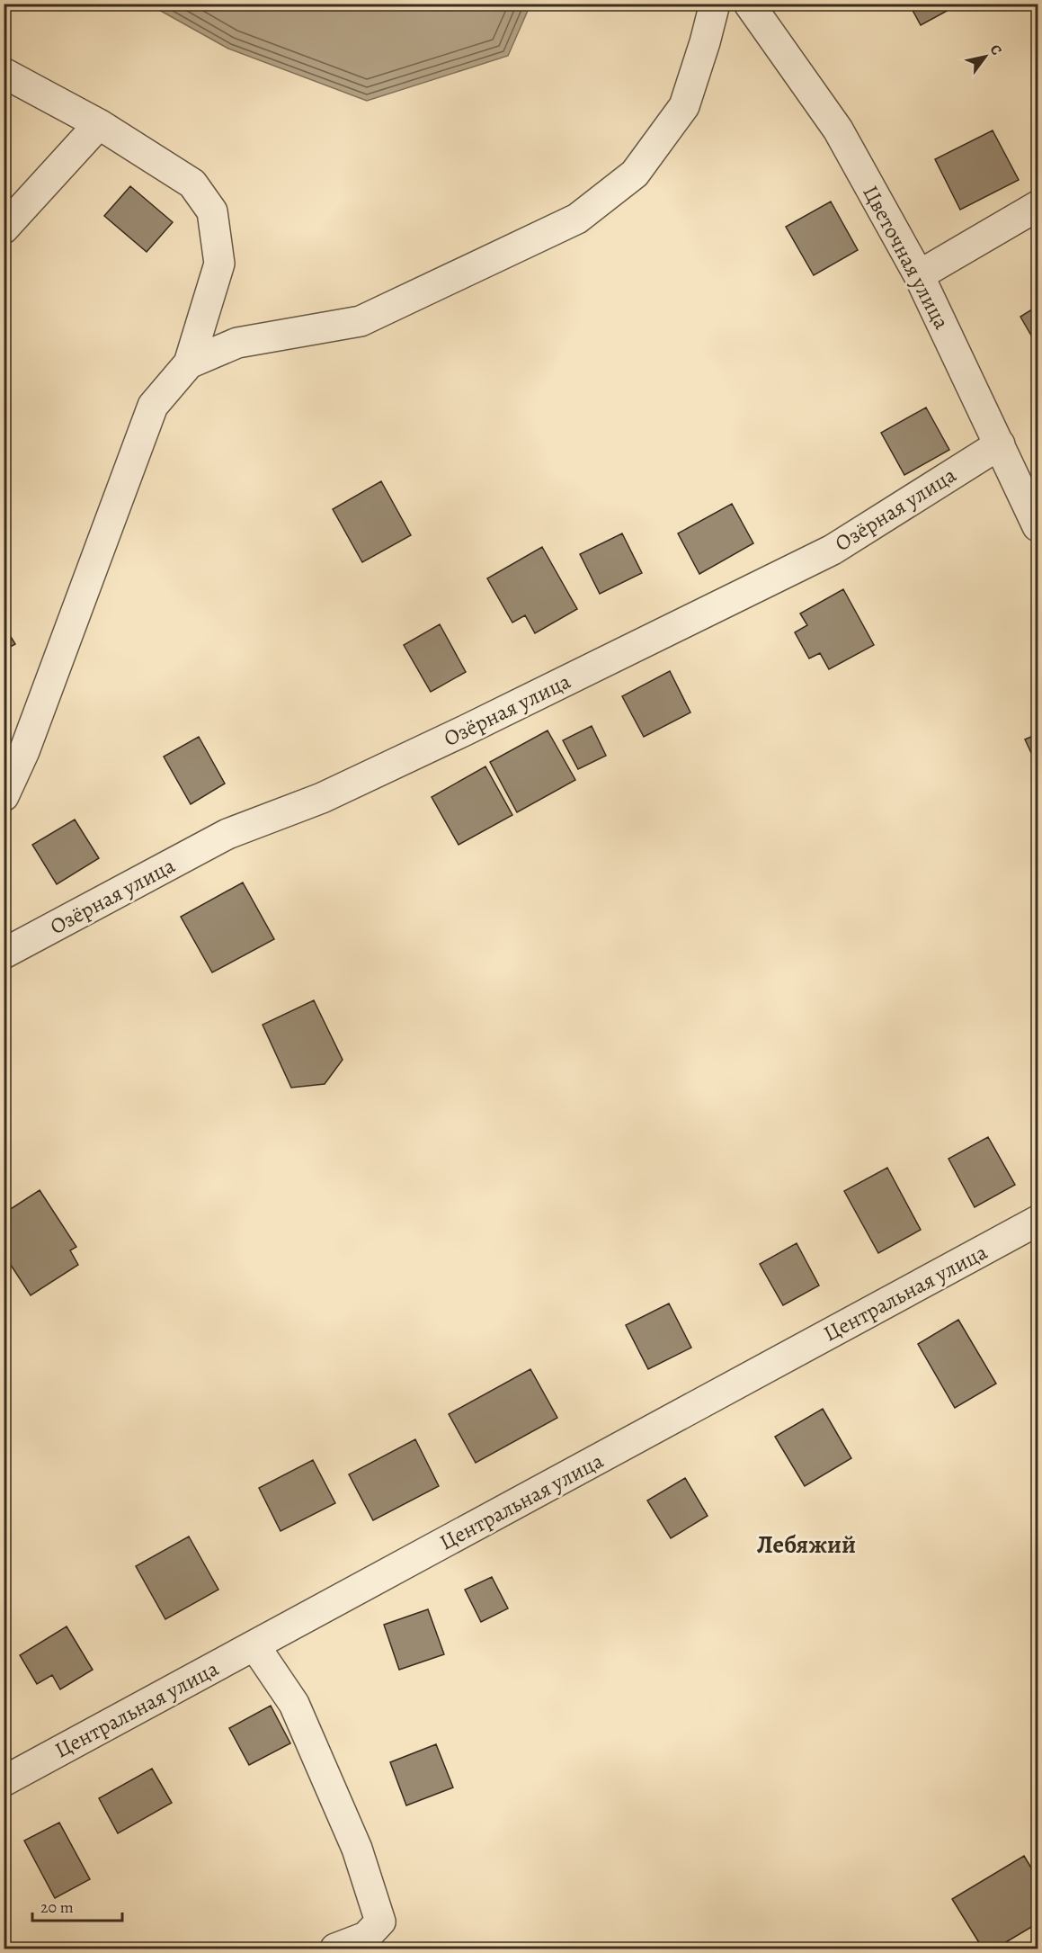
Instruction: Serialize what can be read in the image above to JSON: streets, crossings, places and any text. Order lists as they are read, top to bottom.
{
  "streets": {
    "street": ["Цветочная улица", "Озёрная улица", "Центральная улица"]
  },
  "crossings": [
    ["Цветочная улица", "Озёрная улица"]
  ],
  "districts": ["Лебяжий"],
  "scale_bar": "20 m",
  "north": "top right"
}
